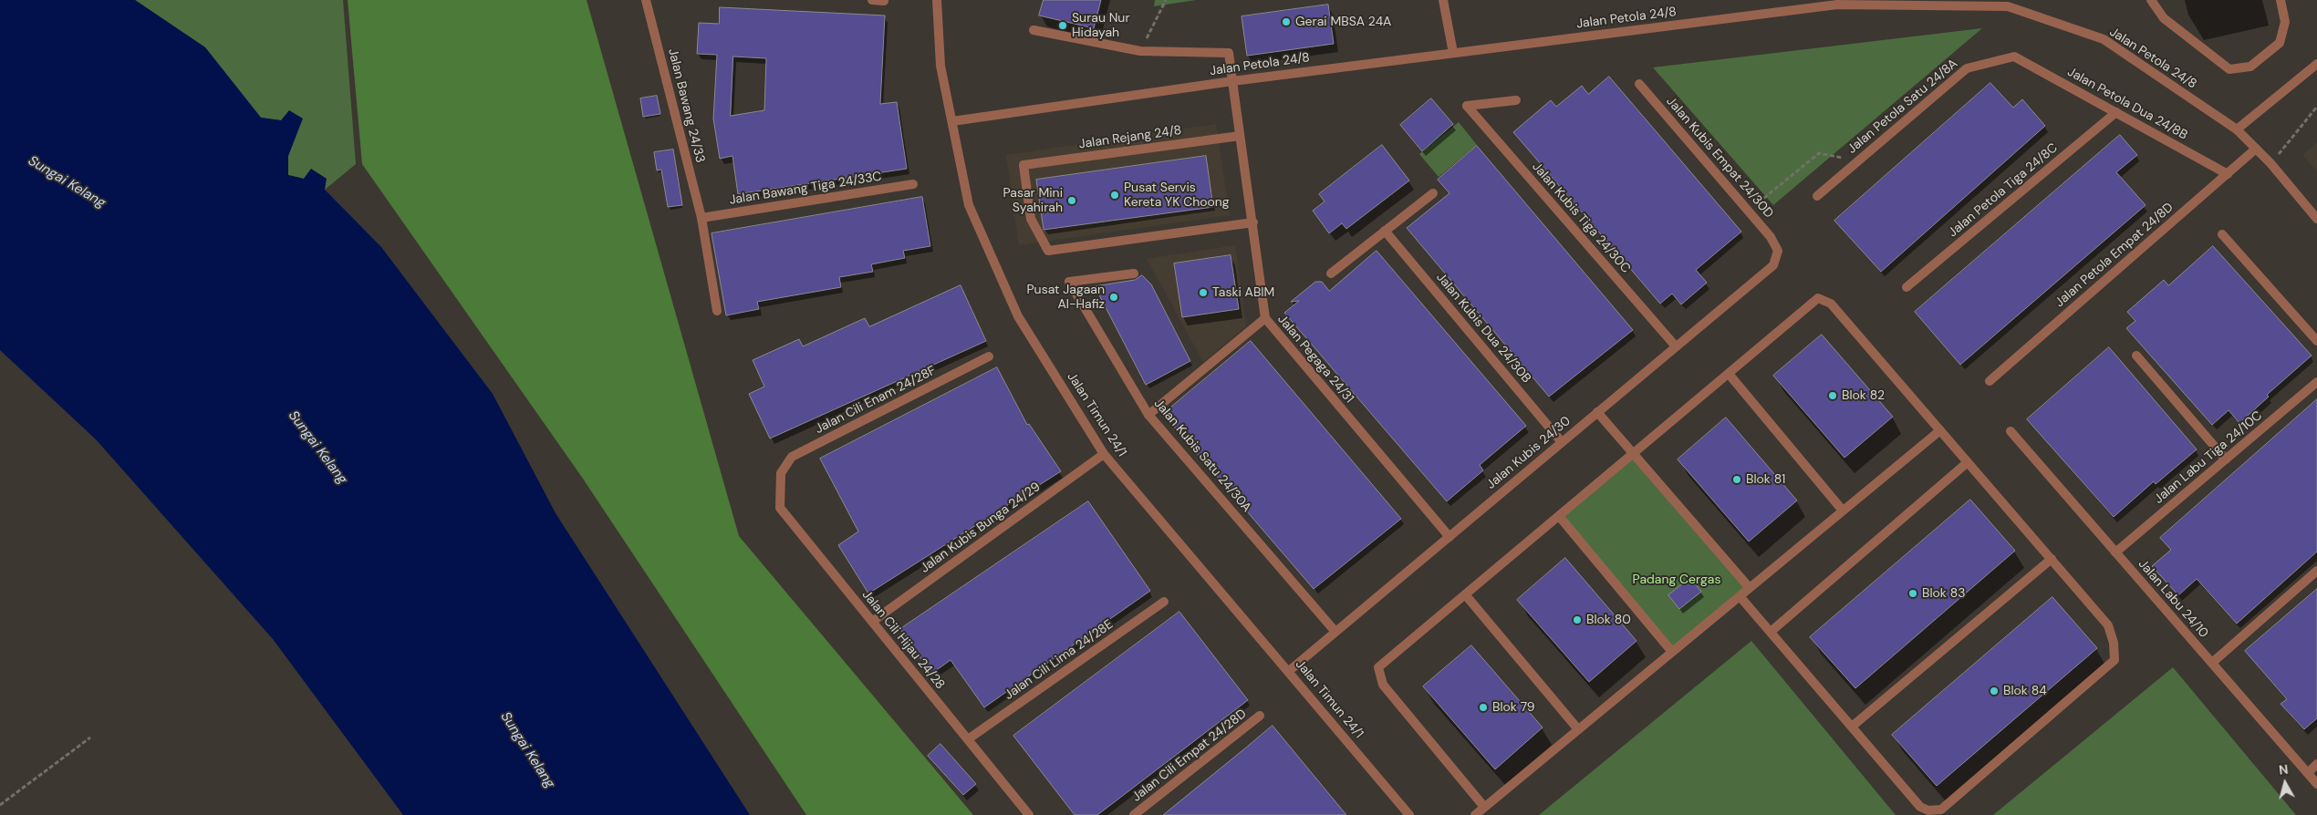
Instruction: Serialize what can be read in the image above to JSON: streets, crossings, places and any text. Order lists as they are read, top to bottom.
{
  "streets": {
    "street": [
      "Jalan Petola 24/8",
      "Jalan Petola Dua 24/8B",
      "Jalan Bawang 24/33",
      "Jalan Petola Satu 24/8A",
      "Jalan Rejang 24/8",
      "Jalan Kubis Empat 24/30D",
      "Jalan Bawang Tiga 24/33C",
      "Jalan Petola Tiga 24/8C",
      "Jalan Kubis Tiga 24/30C",
      "Jalan Petola Empat 24/8D",
      "Jalan Kubis Dua 24/30B",
      "Jalan Pegaga 24/31",
      "Jalan Cili Enam 24/28F",
      "Jalan Timun 24/1",
      "Jalan Kubis 24/30",
      "Jalan Kubis Satu 24/30A",
      "Jalan Labu Tiga 24/10C",
      "Jalan Kubis Bunga 24/29",
      "Jalan Labu 24/10",
      "Jalan Cili Hijau 24/28",
      "Jalan Cili Lima 24/28E",
      "Jalan Cili Empat 24/28D"
    ]
  },
  "crossings": [
    ["Jalan Petola 24/8", "Jalan Petola Empat 24/8D"],
    ["Jalan Petola 24/8", "Jalan Pegaga 24/31"],
    ["Jalan Petola 24/8", "Jalan Timun 24/1"],
    ["Jalan Petola Dua 24/8B", "Jalan Petola Satu 24/8A"],
    ["Jalan Petola Dua 24/8B", "Jalan Petola Tiga 24/8C"],
    ["Jalan Petola Dua 24/8B", "Jalan Petola Empat 24/8D"],
    ["Jalan Bawang 24/33", "Jalan Bawang Tiga 24/33C"],
    ["Jalan Rejang 24/8", "Jalan Pegaga 24/31"],
    ["Jalan Kubis Empat 24/30D", "Jalan Kubis 24/30"],
    ["Jalan Kubis Tiga 24/30C", "Jalan Kubis 24/30"],
    ["Jalan Kubis Dua 24/30B", "Jalan Kubis 24/30"],
    ["Jalan Pegaga 24/31", "Jalan Kubis 24/30"],
    ["Jalan Cili Enam 24/28F", "Jalan Cili Hijau 24/28"],
    ["Jalan Timun 24/1", "Jalan Kubis 24/30"],
    ["Jalan Timun 24/1", "Jalan Kubis Bunga 24/29"],
    ["Jalan Kubis 24/30", "Jalan Kubis Satu 24/30A"],
    ["Jalan Labu Tiga 24/10C", "Jalan Labu 24/10"],
    ["Jalan Kubis Bunga 24/29", "Jalan Cili Hijau 24/28"],
    ["Jalan Cili Hijau 24/28", "Jalan Cili Lima 24/28E"]
  ],
  "water": ["Sungai Kelang"],
  "parks": ["Padang Cergas"],
  "places": [
    "Gerai MBSA 24A",
    "Surau Nur Hidayah",
    "Pusat Servis Kereta YK Choong",
    "Pasar Mini Syahirah",
    "Taski ABIM",
    "Pusat Jagaan Al-Hafiz",
    "Blok 82",
    "Blok 81",
    "Blok 83",
    "Blok 80",
    "Blok 84",
    "Blok 79"
  ],
  "north": "top"
}
